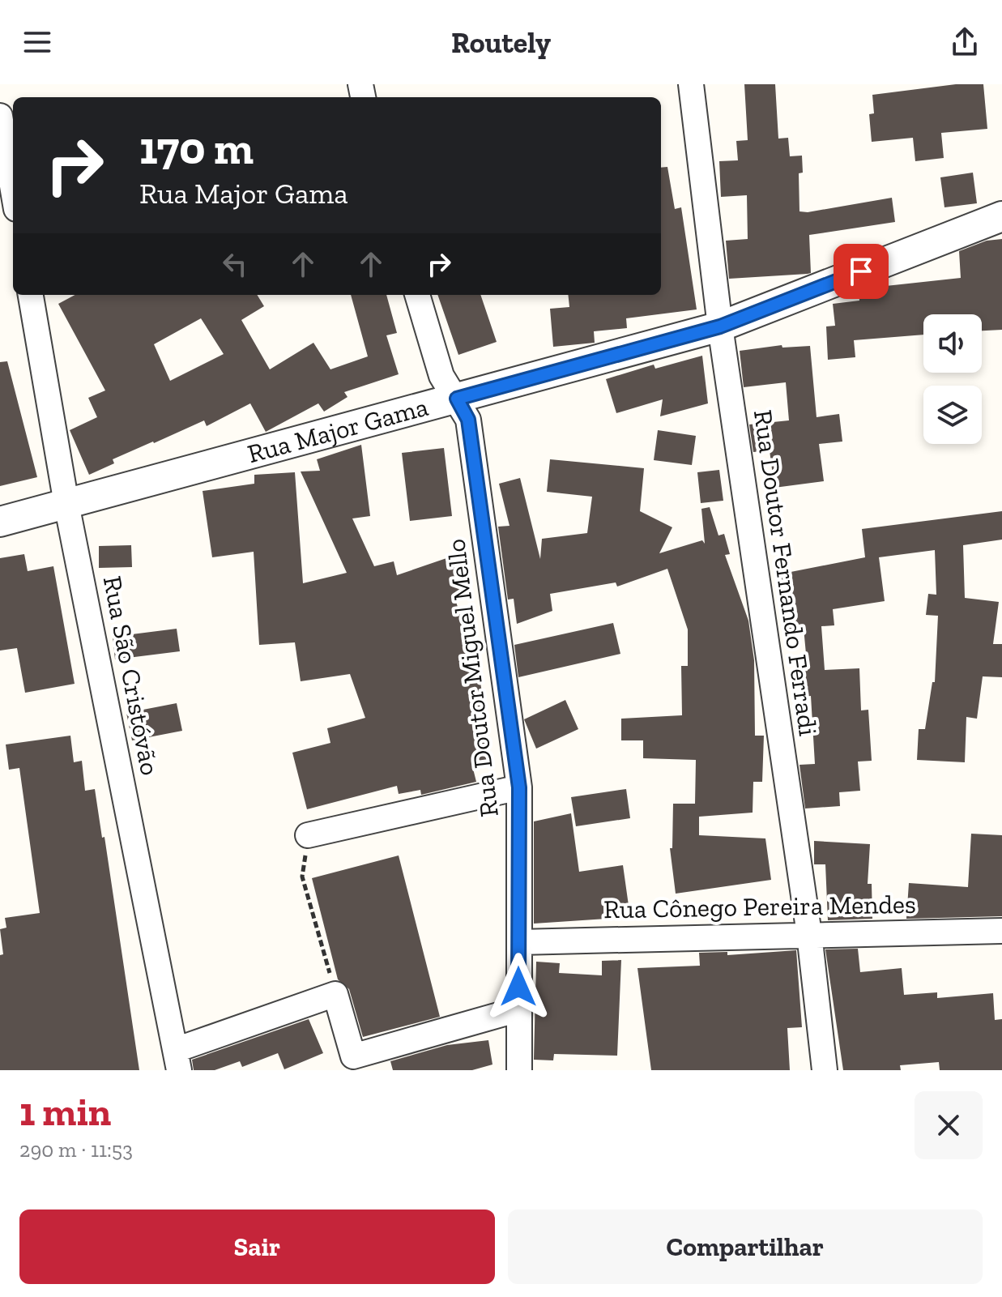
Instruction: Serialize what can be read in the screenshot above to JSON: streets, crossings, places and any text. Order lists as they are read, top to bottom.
{
  "streets": {
    "street": [
      "Rua Major Gama",
      "Rua Doutor Fernando Ferradi",
      "Rua São Cristóvão",
      "Rua Doutor Miguel Mello",
      "Rua Cônego Pereira Mendes"
    ]
  },
  "crossings": [
    ["Rua Major Gama", "Rua Doutor Fernando Ferradi"],
    ["Rua Major Gama", "Rua São Cristóvão"],
    ["Rua Major Gama", "Rua Doutor Miguel Mello"],
    ["Rua Doutor Fernando Ferradi", "Rua Cônego Pereira Mendes"],
    ["Rua Doutor Miguel Mello", "Rua Cônego Pereira Mendes"]
  ],
  "page": {
    "header": "Routely",
    "turn": ["170 m", "Rua Major Gama"],
    "heading": ["1 min", "290 m · 11:53"],
    "buttons": ["Sair", "Compartilhar"]
  }
}
